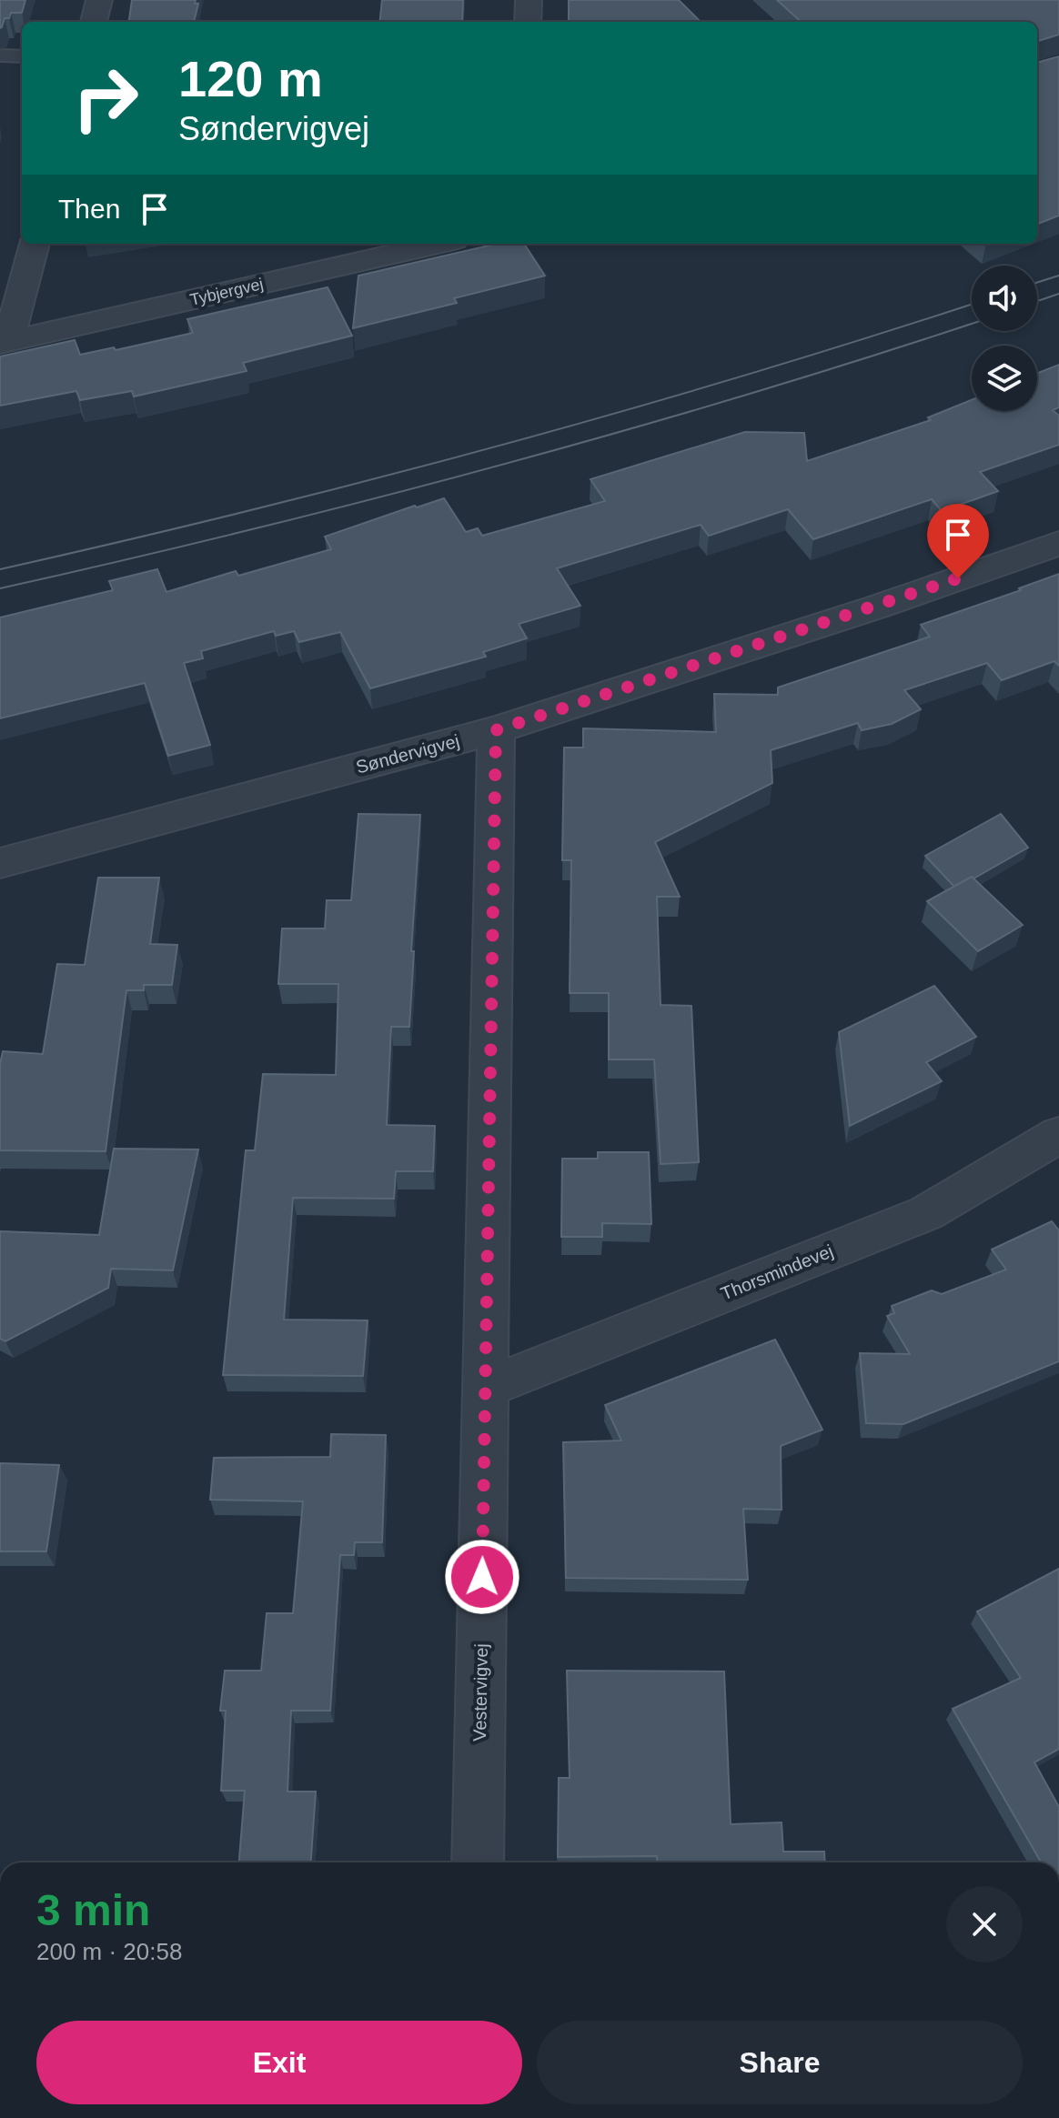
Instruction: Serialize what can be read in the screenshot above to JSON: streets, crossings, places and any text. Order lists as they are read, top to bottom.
{
  "streets": {
    "street": [
      "Tybjergvej",
      "Søndervigvej",
      "Thorsmindevej",
      "Vestervigvej"
    ]
  },
  "crossings": [
    ["Søndervigvej", "Vestervigvej"],
    ["Thorsmindevej", "Vestervigvej"]
  ],
  "page": {
    "turn": ["120 m", "Søndervigvej"],
    "then": "Then",
    "heading": ["3 min", "200 m · 20:58"],
    "buttons": ["Exit", "Share"]
  }
}
